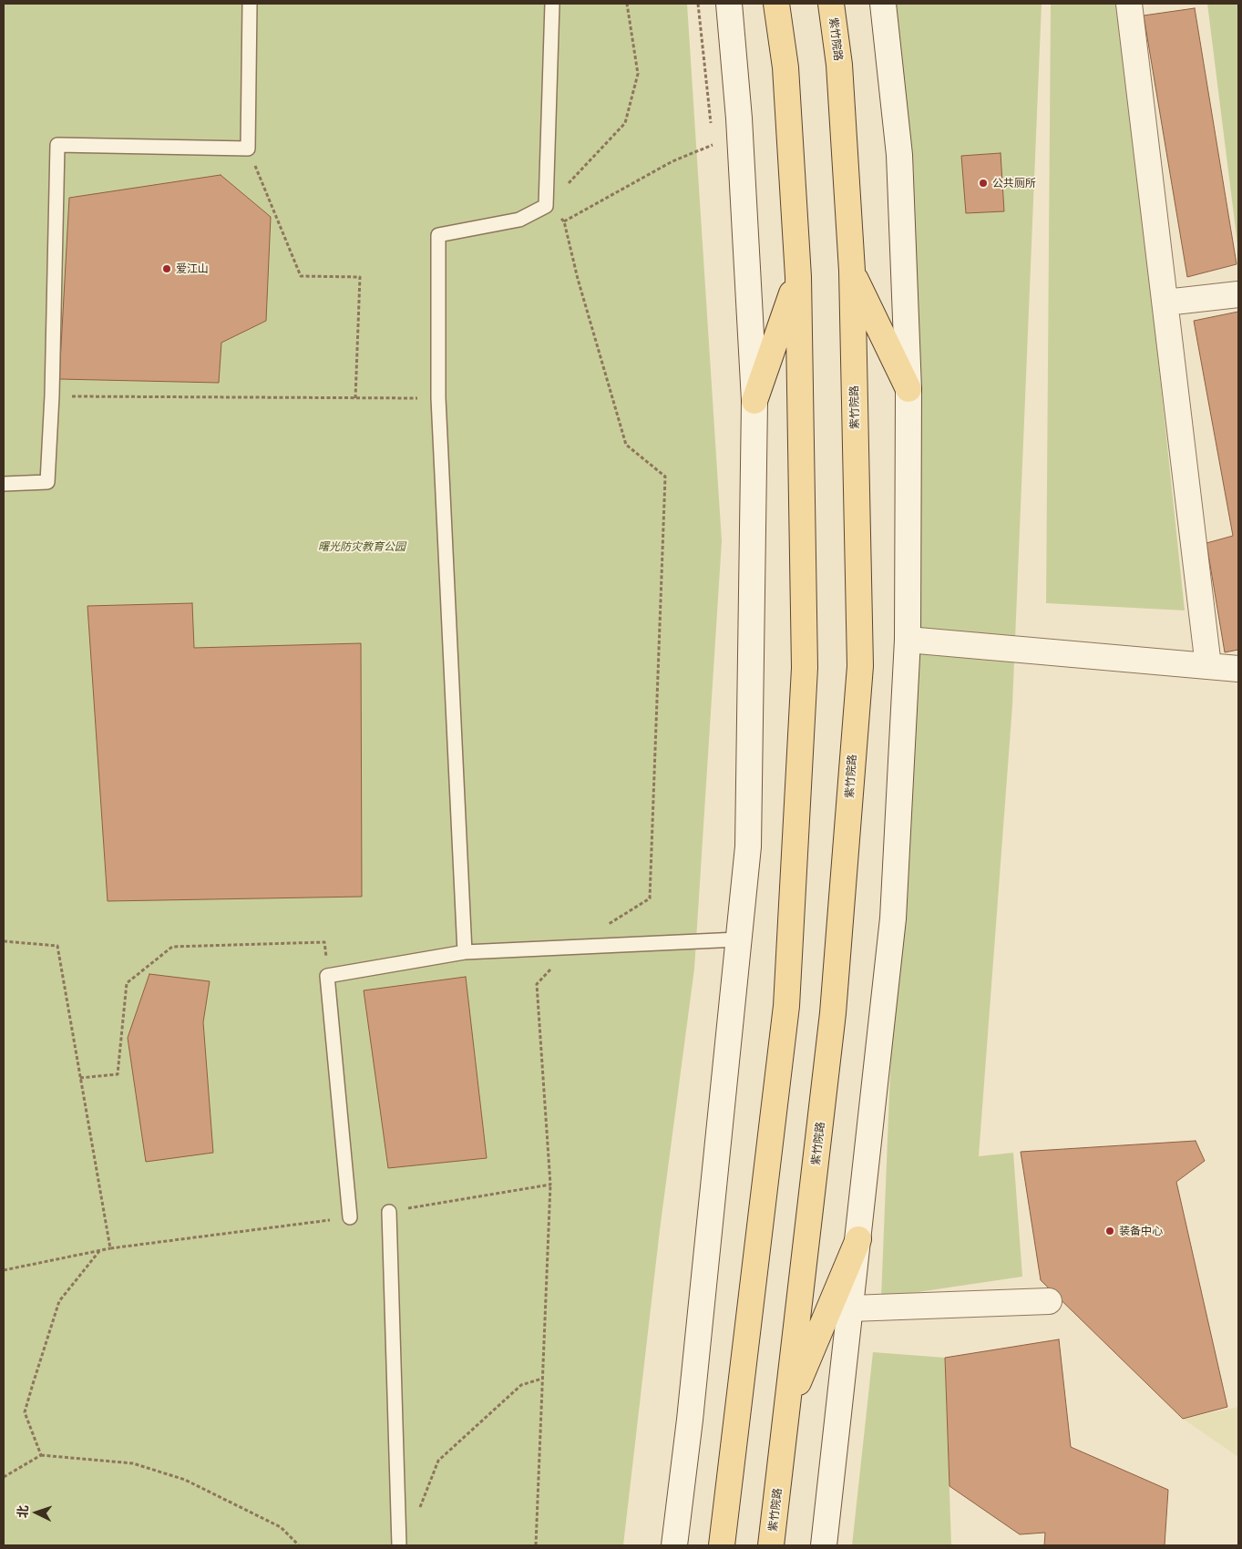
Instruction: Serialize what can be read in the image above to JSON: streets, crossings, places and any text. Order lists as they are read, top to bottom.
{
  "streets": {
    "main road": ["紫竹院路"]
  },
  "parks": ["曙光防灾教育公园"],
  "places": ["公共厕所", "爱江山", "装备中心"],
  "north": "left"
}
